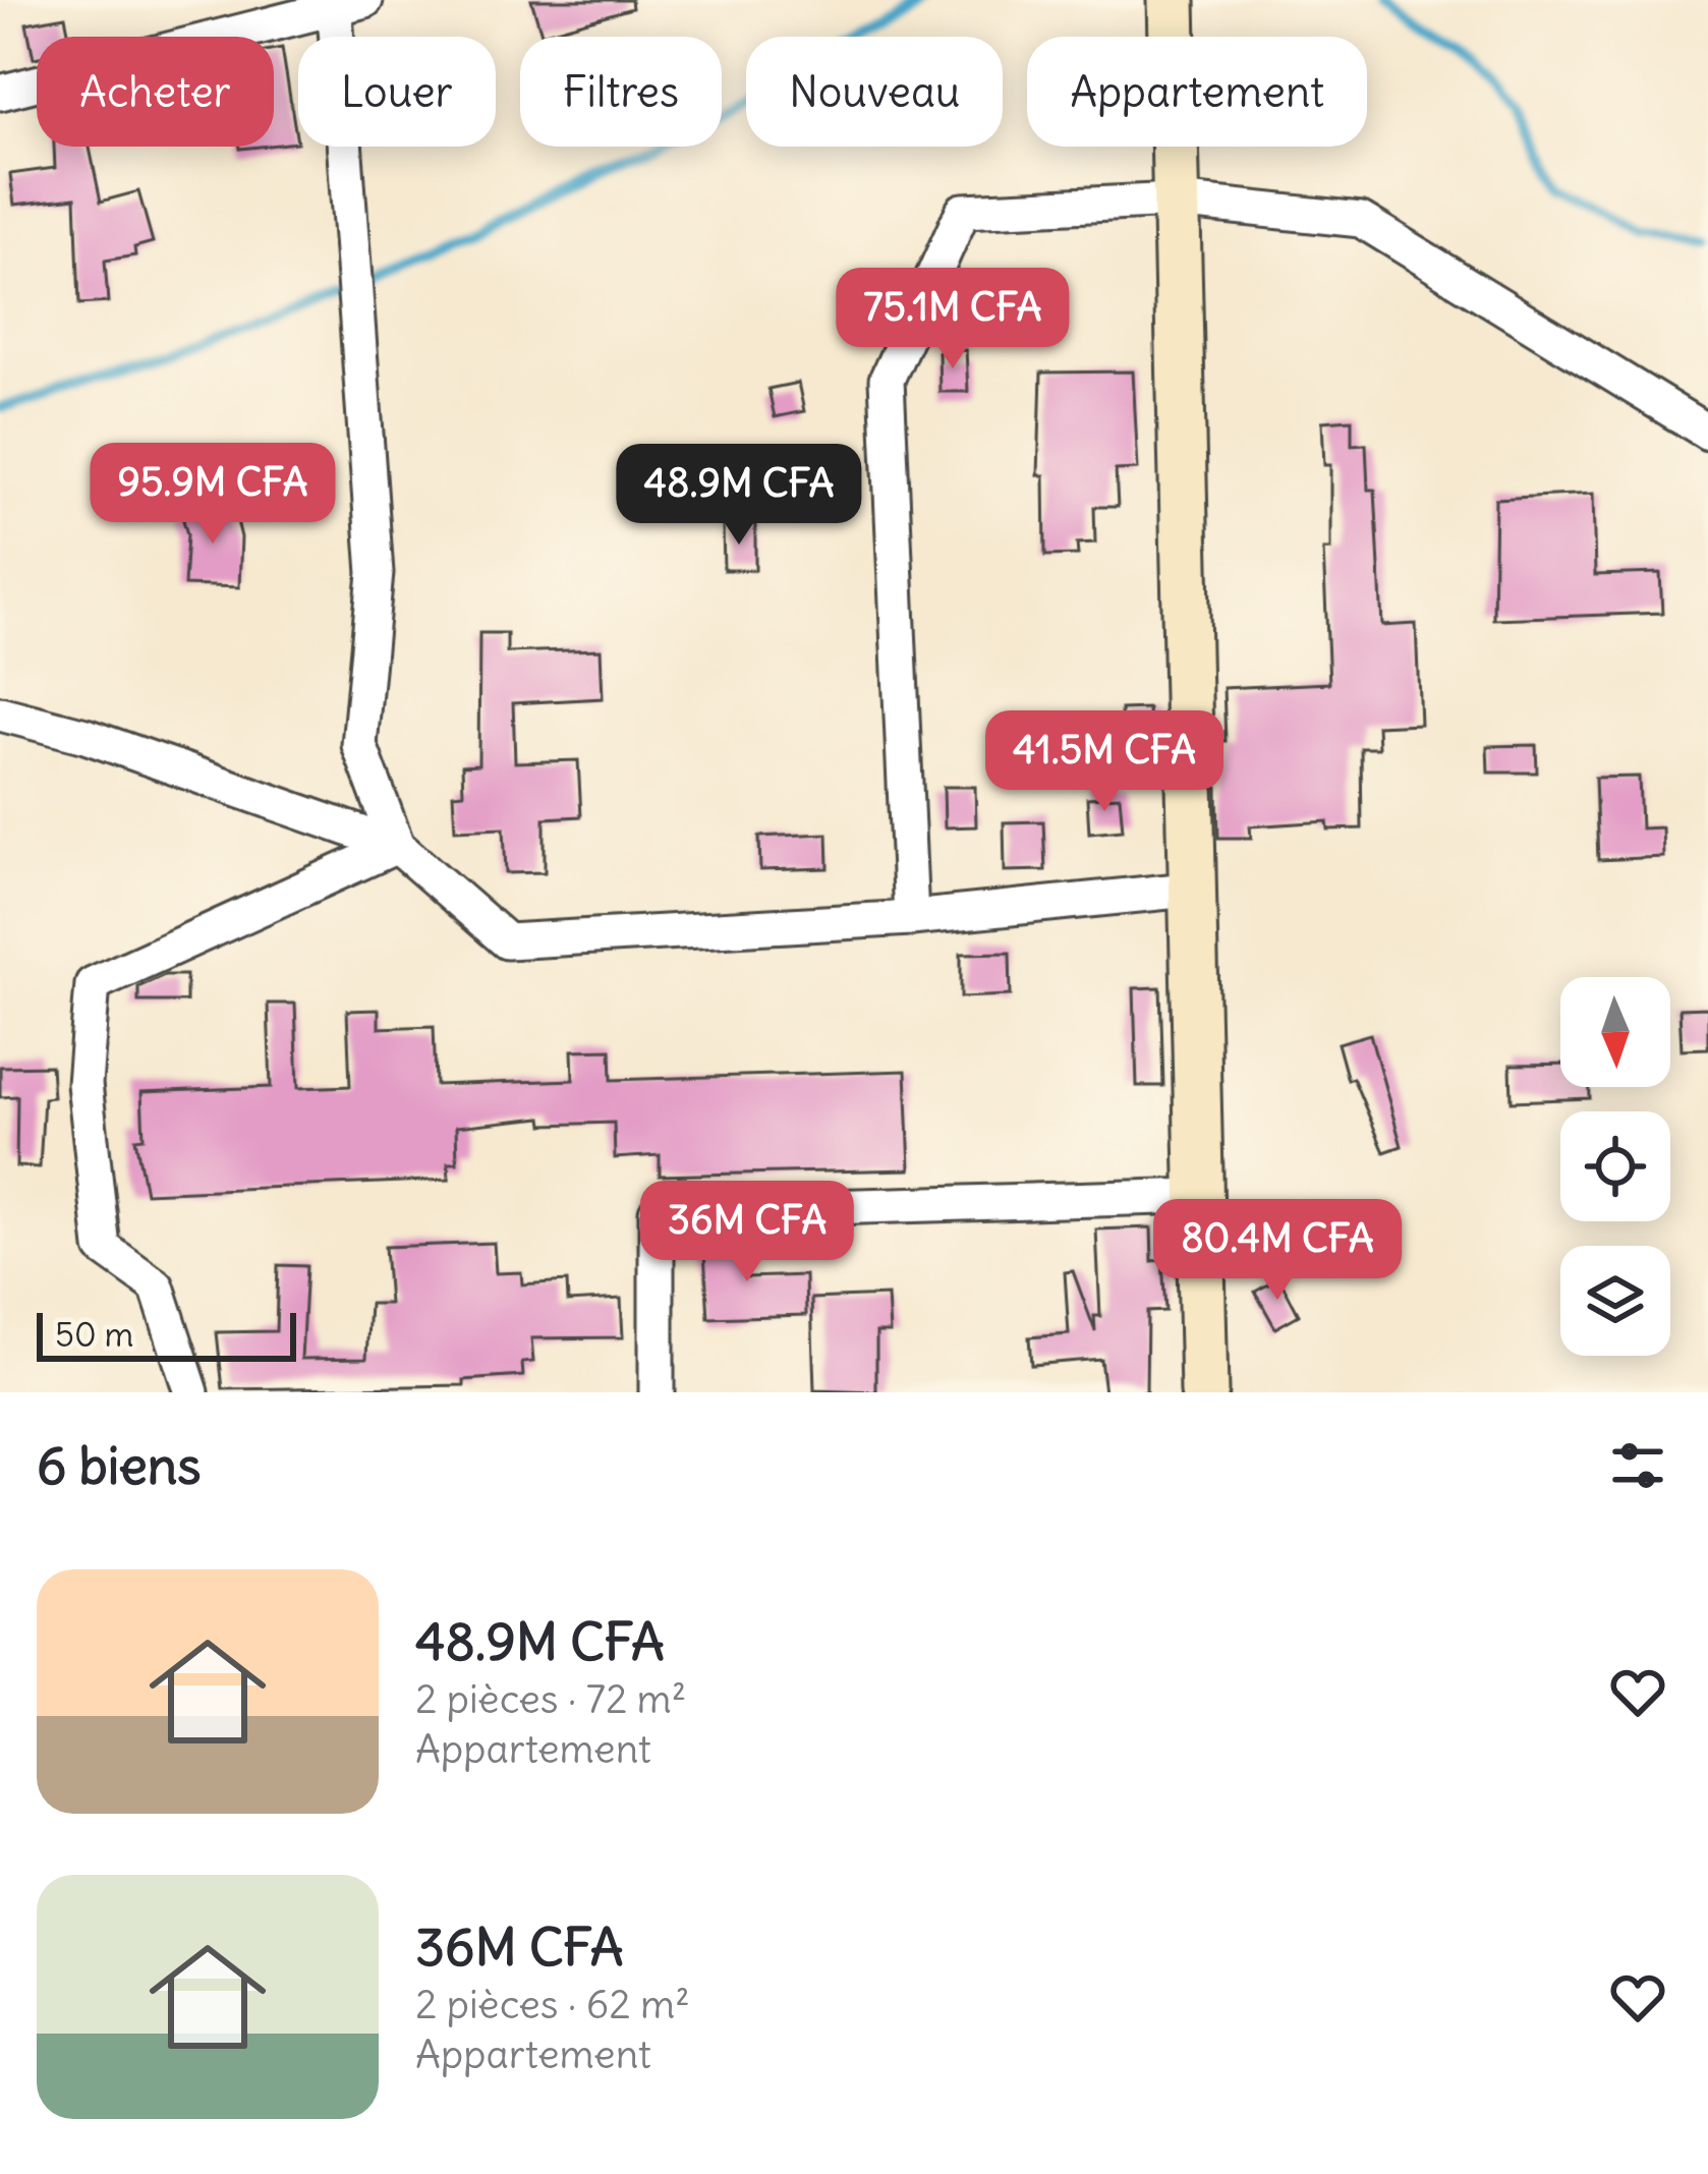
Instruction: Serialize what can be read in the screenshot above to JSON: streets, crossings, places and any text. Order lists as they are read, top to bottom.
{
  "scale_bar": "50 m",
  "north": "bottom",
  "page": {
    "chip": [
      "Acheter",
      "Louer",
      "Filtres",
      "Nouveau",
      "Appartement"
    ],
    "price": [
      "75.1M CFA",
      "95.9M CFA",
      "48.9M CFA",
      "41.5M CFA",
      "36M CFA",
      "80.4M CFA"
    ],
    "scale": "50 m",
    "heading": "6 biens",
    "list": [
      {
        "name": "48.9M CFA",
        "note": "2 pièces · 72 m² · Appartement"
      },
      {
        "name": "36M CFA",
        "note": "2 pièces · 62 m² · Appartement"
      }
    ]
  }
}
